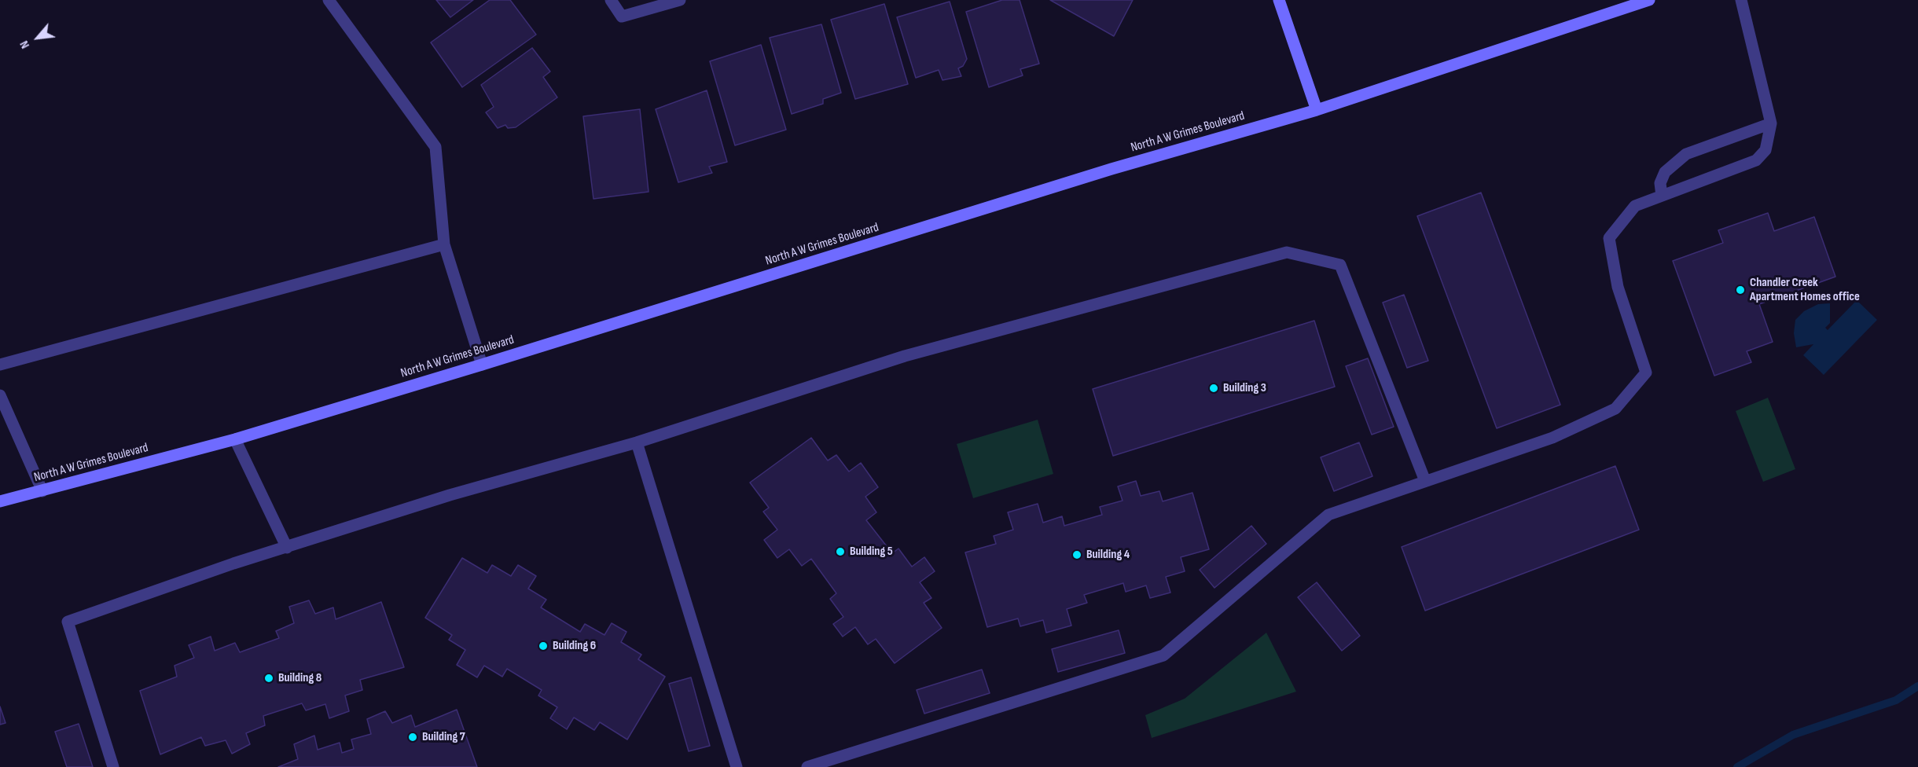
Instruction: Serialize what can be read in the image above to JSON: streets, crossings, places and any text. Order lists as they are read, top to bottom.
{
  "streets": {
    "main road": ["North A W Grimes Boulevard"]
  },
  "places": [
    "Chandler Creek Apartment Homes office",
    "Building 3",
    "Building 5",
    "Building 4",
    "Building 6",
    "Building 8",
    "Building 7"
  ],
  "north": "bottom left"
}
